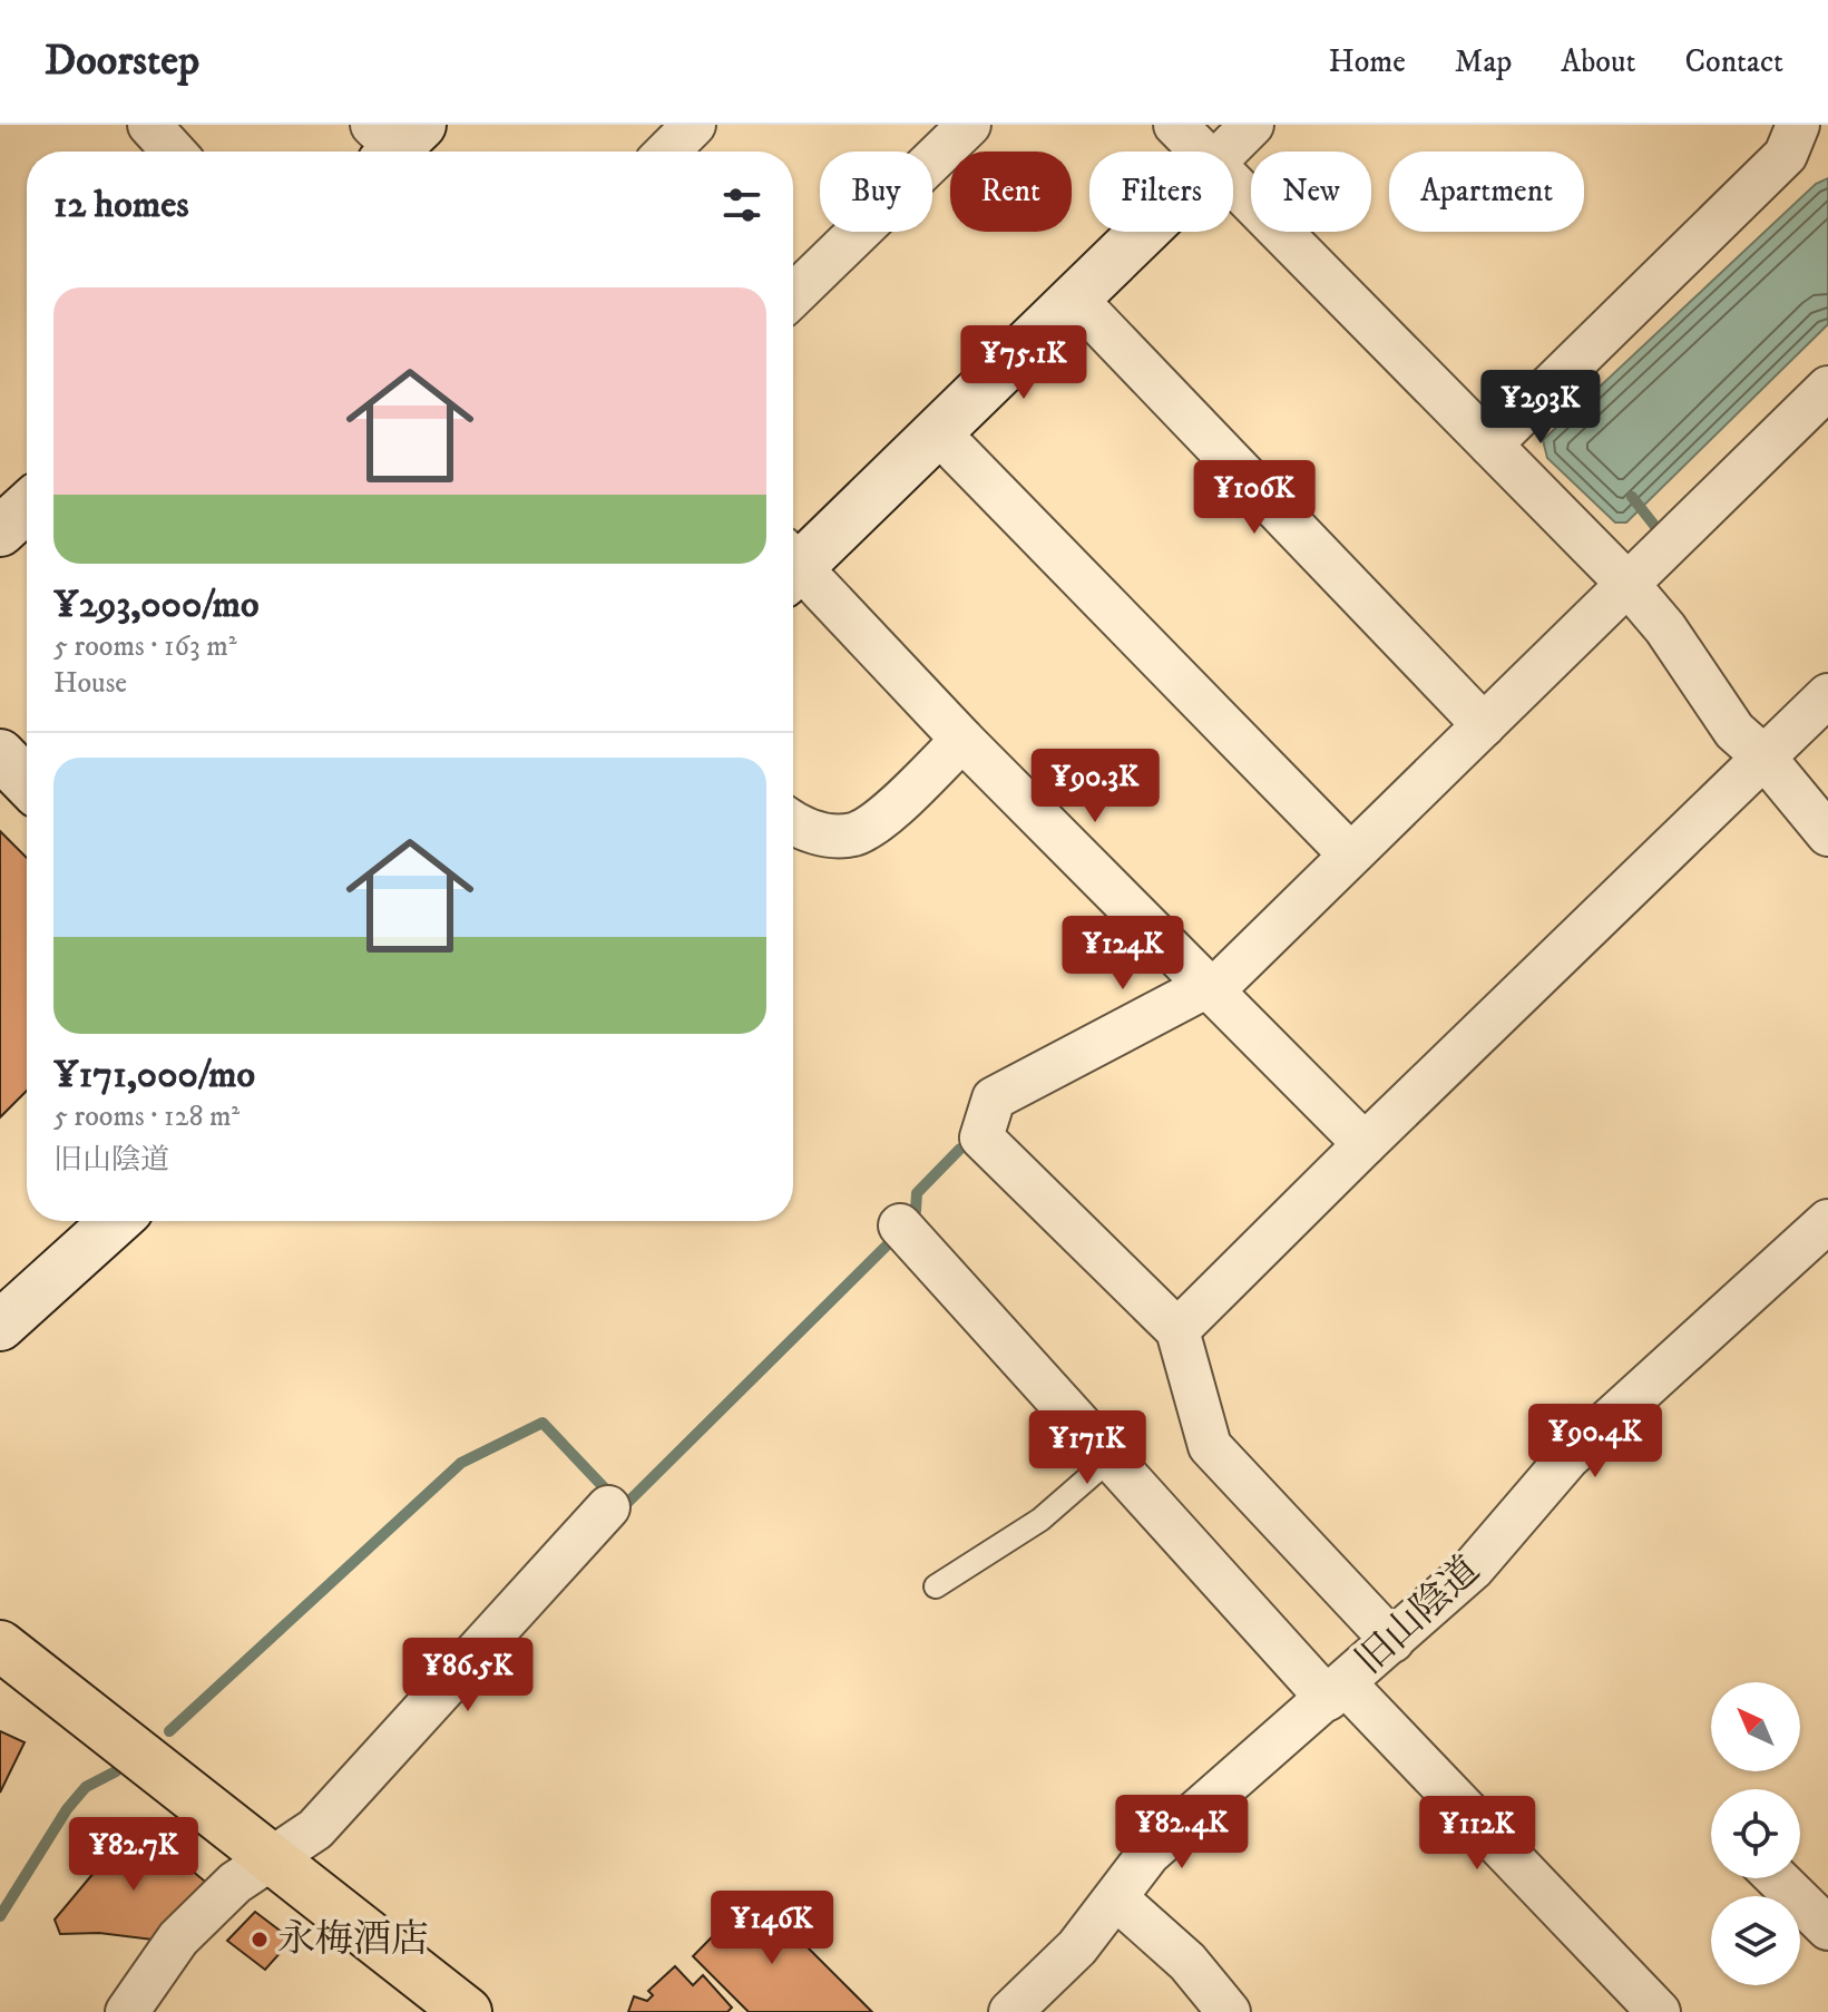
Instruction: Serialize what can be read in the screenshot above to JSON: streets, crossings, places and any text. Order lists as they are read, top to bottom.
{
  "streets": {
    "street": ["旧山陰道"]
  },
  "places": ["永梅酒店"],
  "north": "top left",
  "page": {
    "header": "Doorstep",
    "nav": [
      "Home",
      "Map",
      "About",
      "Contact"
    ],
    "chip": [
      "Buy",
      "Rent",
      "Filters",
      "New",
      "Apartment"
    ],
    "heading": "12 homes",
    "list": [
      {
        "name": "¥293,000/mo",
        "note": "5 rooms · 163 m² · House"
      },
      {
        "name": "¥171,000/mo",
        "note": "5 rooms · 128 m² · 旧山陰道"
      }
    ],
    "price": [
      "¥75.1K",
      "¥293K",
      "¥106K",
      "¥90.3K",
      "¥124K",
      "¥90.4K",
      "¥171K",
      "¥86.5K",
      "¥82.4K",
      "¥112K",
      "¥82.7K",
      "¥146K"
    ]
  }
}
